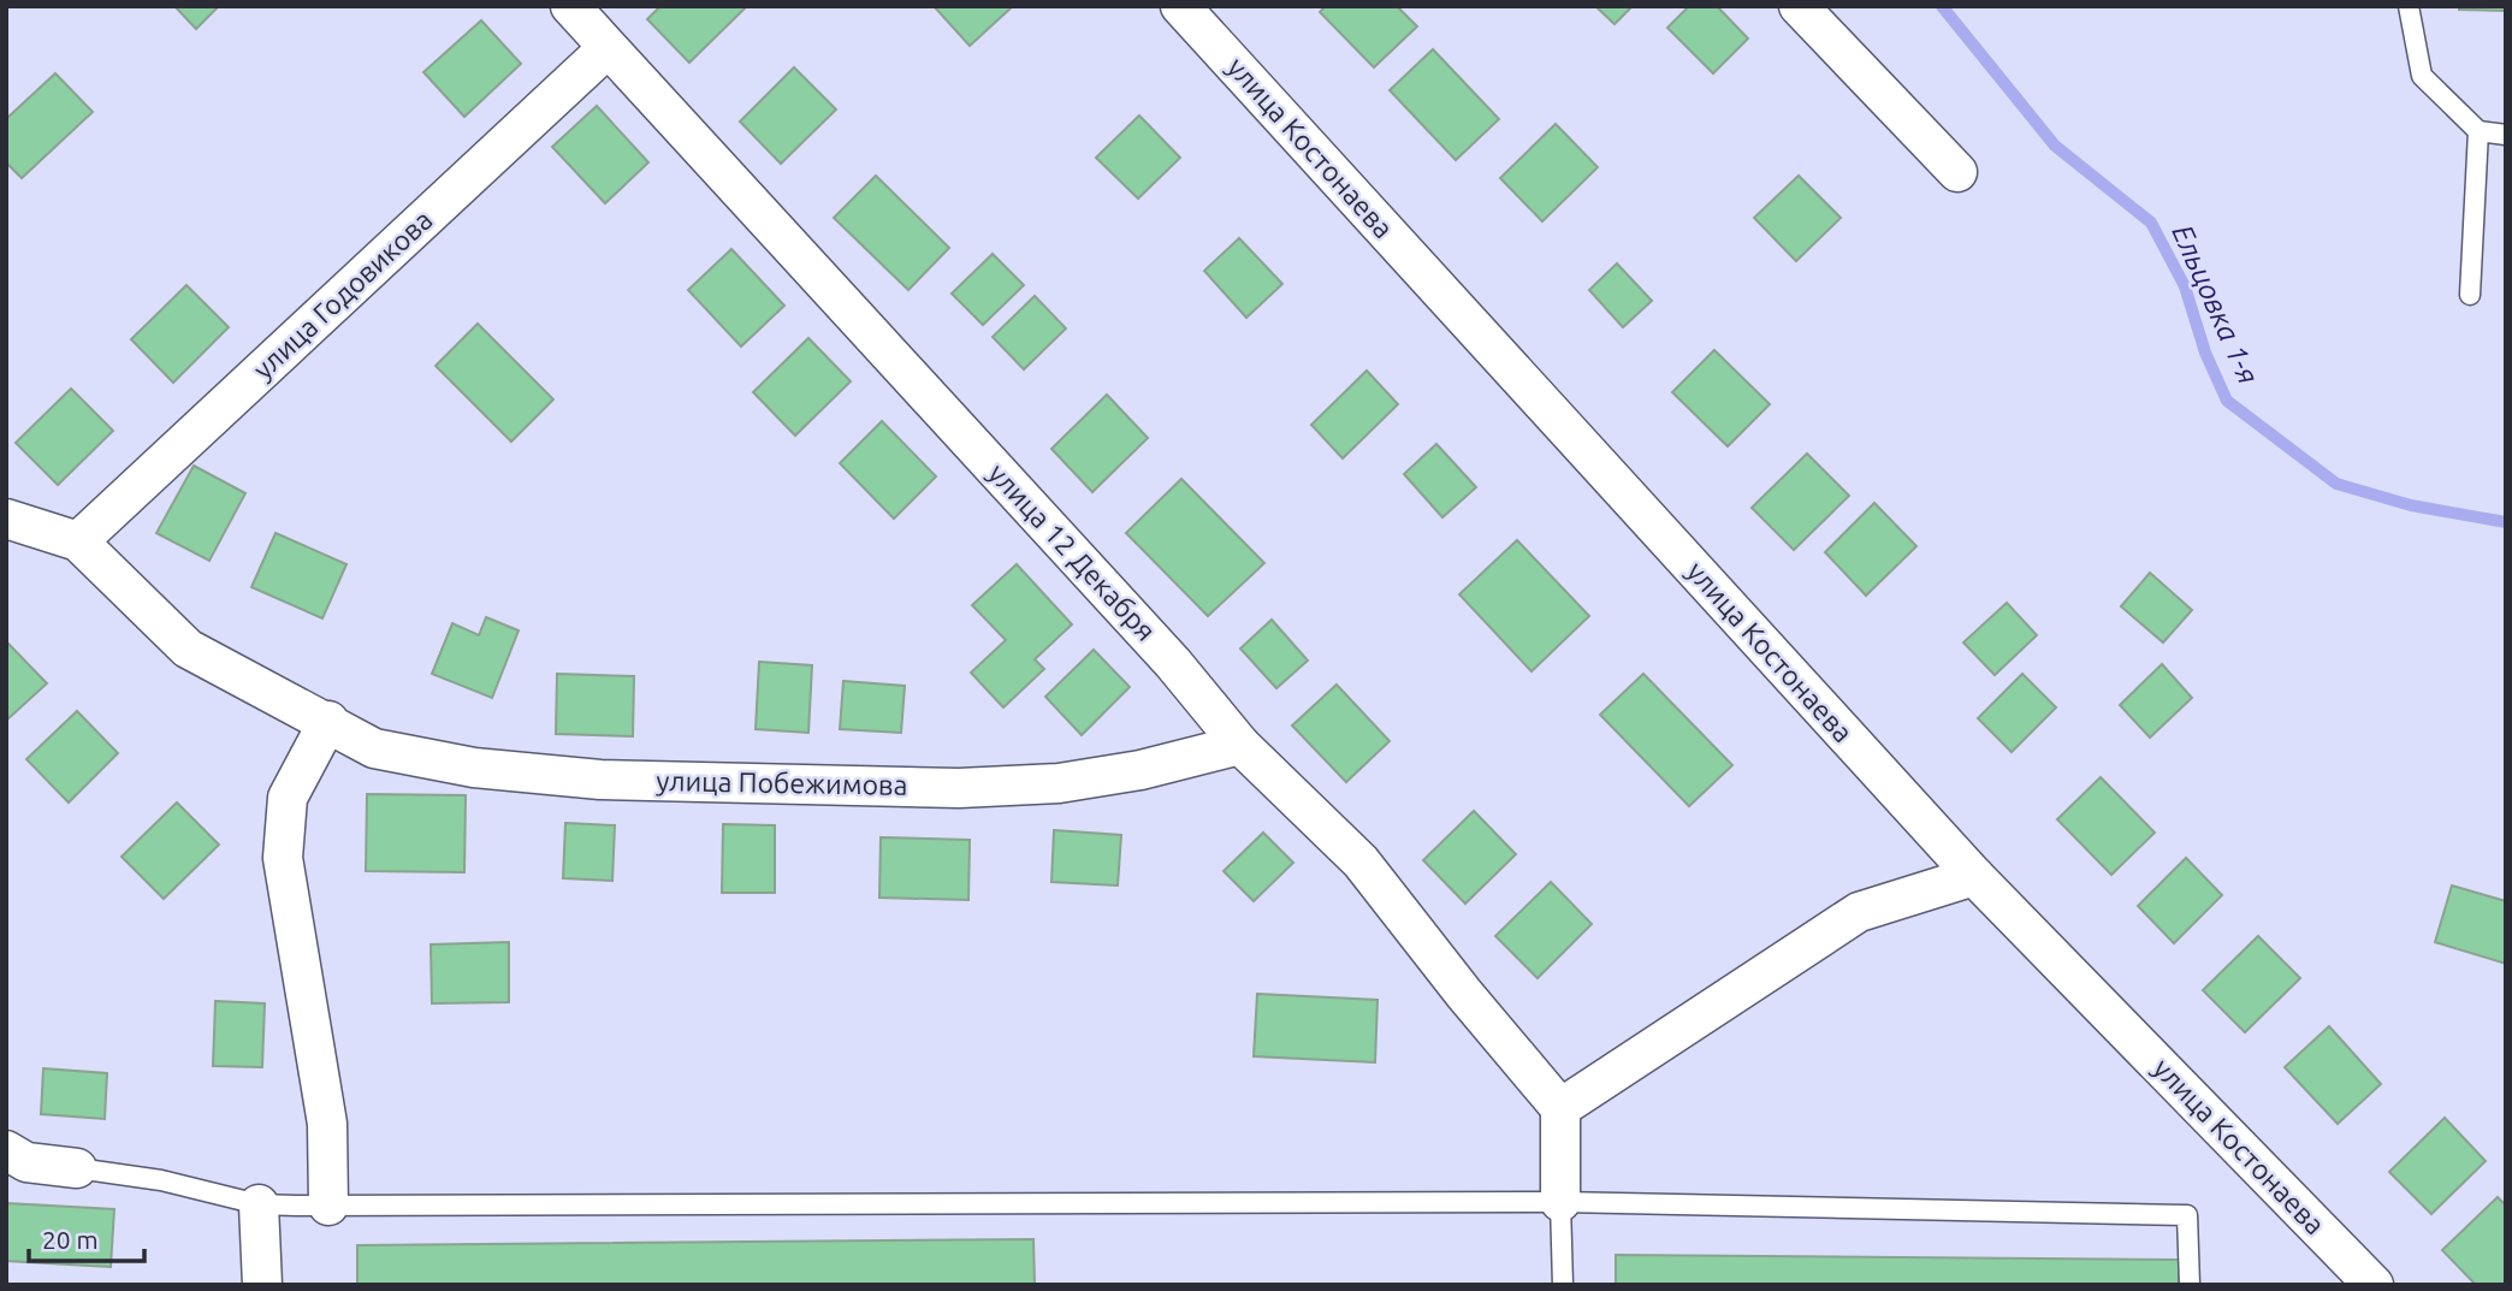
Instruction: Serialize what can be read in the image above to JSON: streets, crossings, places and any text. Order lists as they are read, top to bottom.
{
  "streets": {
    "street": [
      "улица Костонаева",
      "улица Годовикова",
      "улица 12 Декабря",
      "улица Побежимова"
    ]
  },
  "crossings": [
    ["улица Годовикова", "улица 12 Декабря"],
    ["улица Годовикова", "улица Побежимова"],
    ["улица 12 Декабря", "улица Побежимова"]
  ],
  "water": ["Ельцовка 1-я"],
  "scale_bar": "20 m"
}
